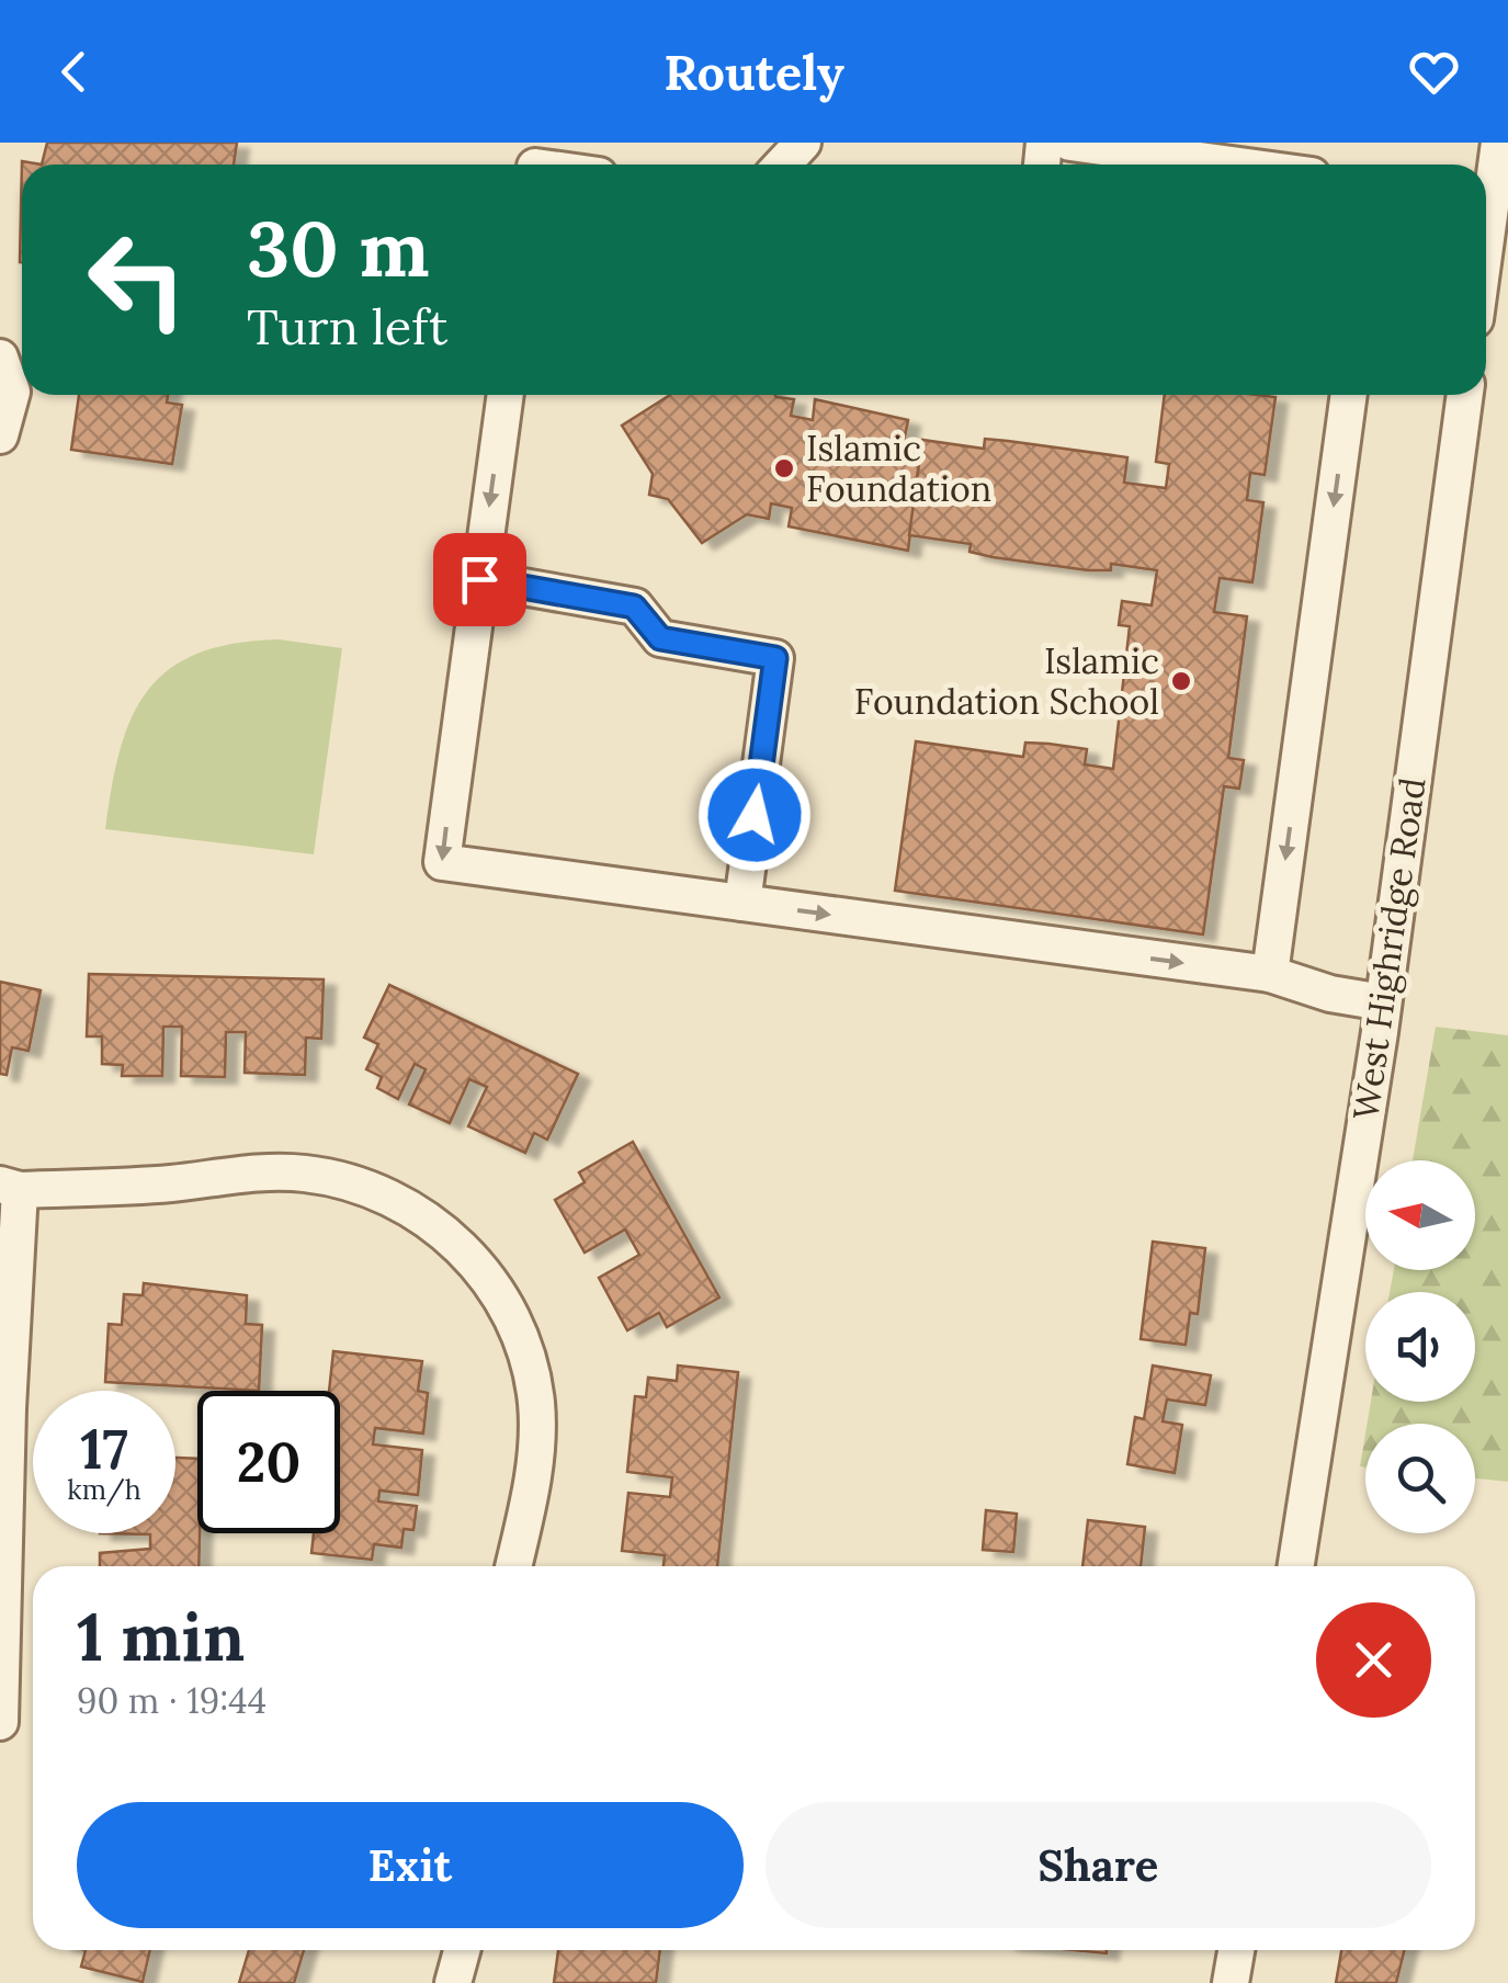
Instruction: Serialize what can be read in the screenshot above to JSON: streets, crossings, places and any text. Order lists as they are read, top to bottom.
{
  "streets": {
    "street": ["West Highridge Road"]
  },
  "places": ["Islamic Foundation", "Islamic Foundation School"],
  "north": "left",
  "page": {
    "header": "Routely",
    "turn": ["30 m", "Turn left"],
    "speed": "17 km/h",
    "limit": "20",
    "heading": ["1 min", "90 m · 19:44"],
    "buttons": ["Exit", "Share"]
  }
}
